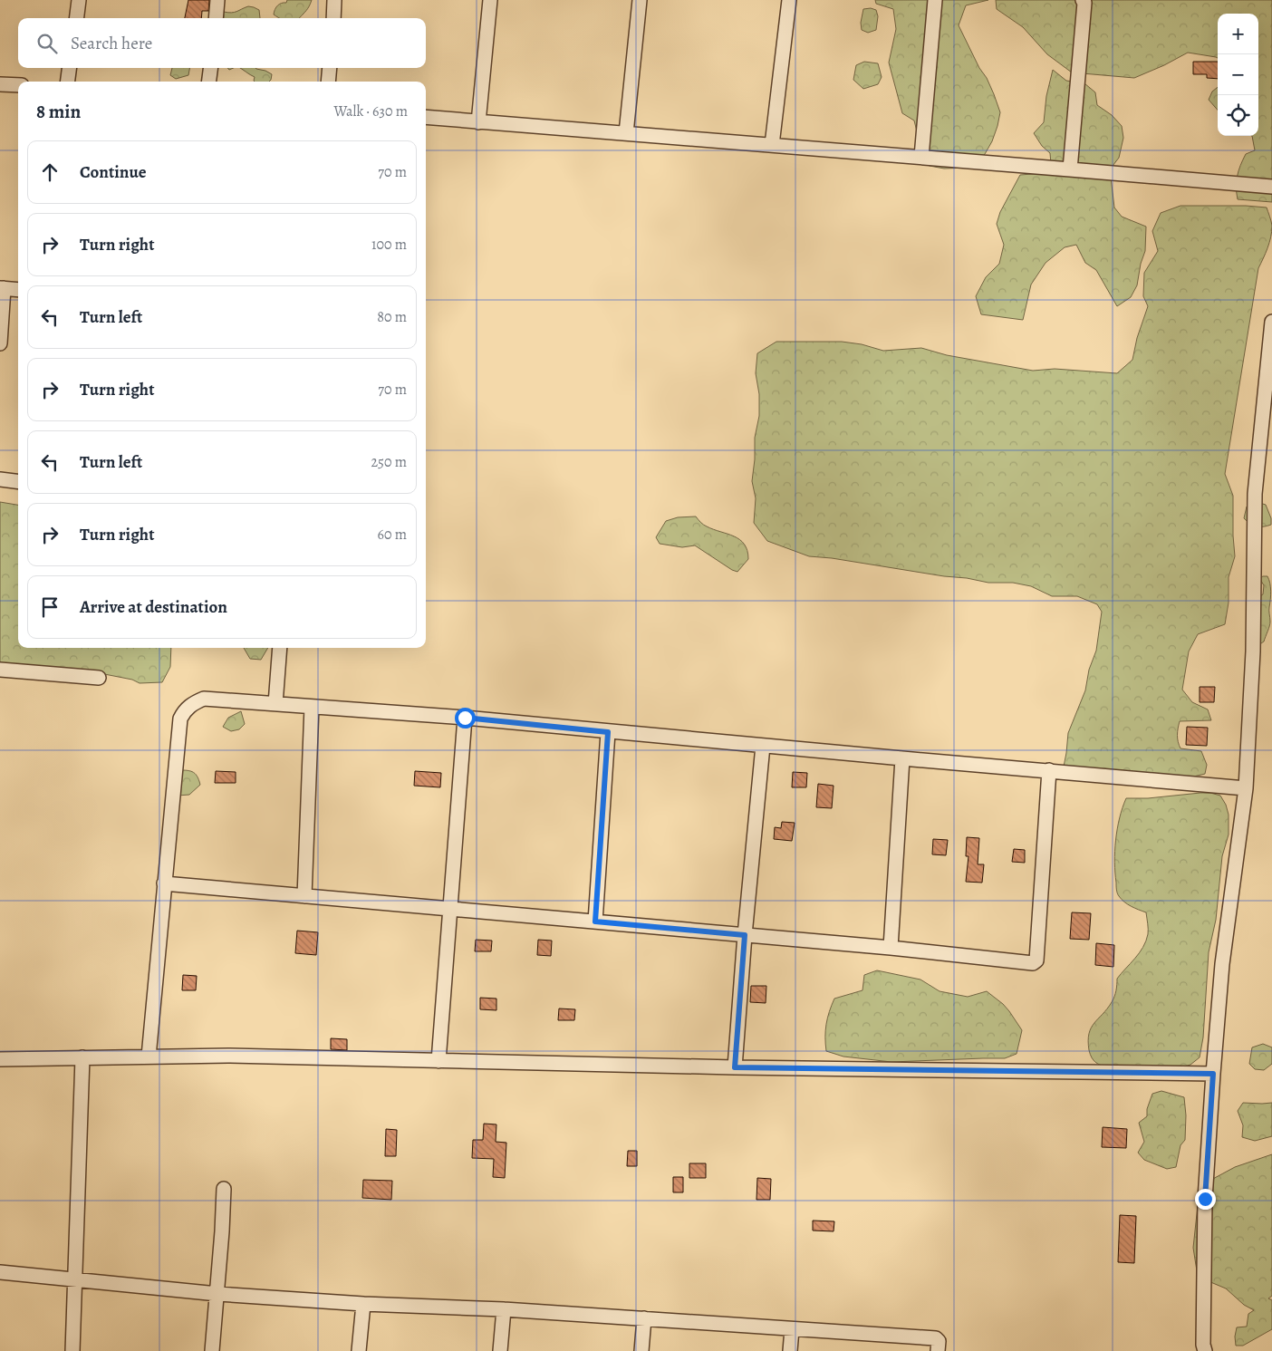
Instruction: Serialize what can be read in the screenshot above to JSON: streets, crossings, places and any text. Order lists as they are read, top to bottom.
{
  "page": {
    "map_buttons": ["+", "−"],
    "search": "Search here",
    "heading": ["8 min", "Walk · 630 m"],
    "list": [
      ["Continue", "70 m"],
      ["Turn right", "100 m"],
      ["Turn left", "80 m"],
      ["Turn right", "70 m"],
      ["Turn left", "250 m"],
      ["Turn right", "60 m"],
      "Arrive at destination"
    ]
  }
}
